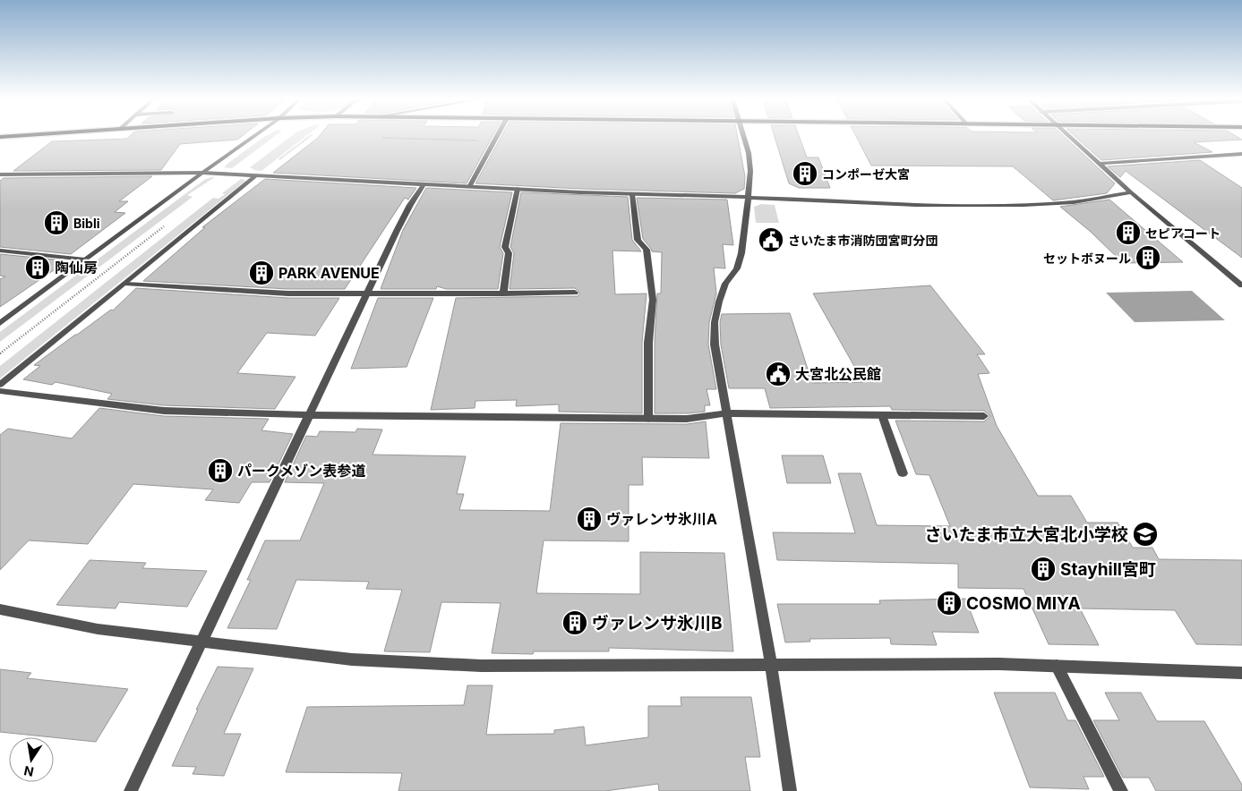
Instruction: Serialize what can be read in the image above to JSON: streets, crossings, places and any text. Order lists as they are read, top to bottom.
{
  "places": {
    "building": [
      "コンポーゼ大宮",
      "Bibli",
      "セピアコート",
      "セットボヌール",
      "陶仙房",
      "PARK AVENUE",
      "パークメゾン表参道",
      "ヴァレンサ氷川A",
      "Stayhill宮町",
      "COSMO MIYA",
      "ヴァレンサ氷川B"
    ],
    "public building": ["さいたま市消防団宮町分団", "大宮北公民館"],
    "school or university": ["さいたま市立大宮北小学校"]
  },
  "north": "bottom"
}
